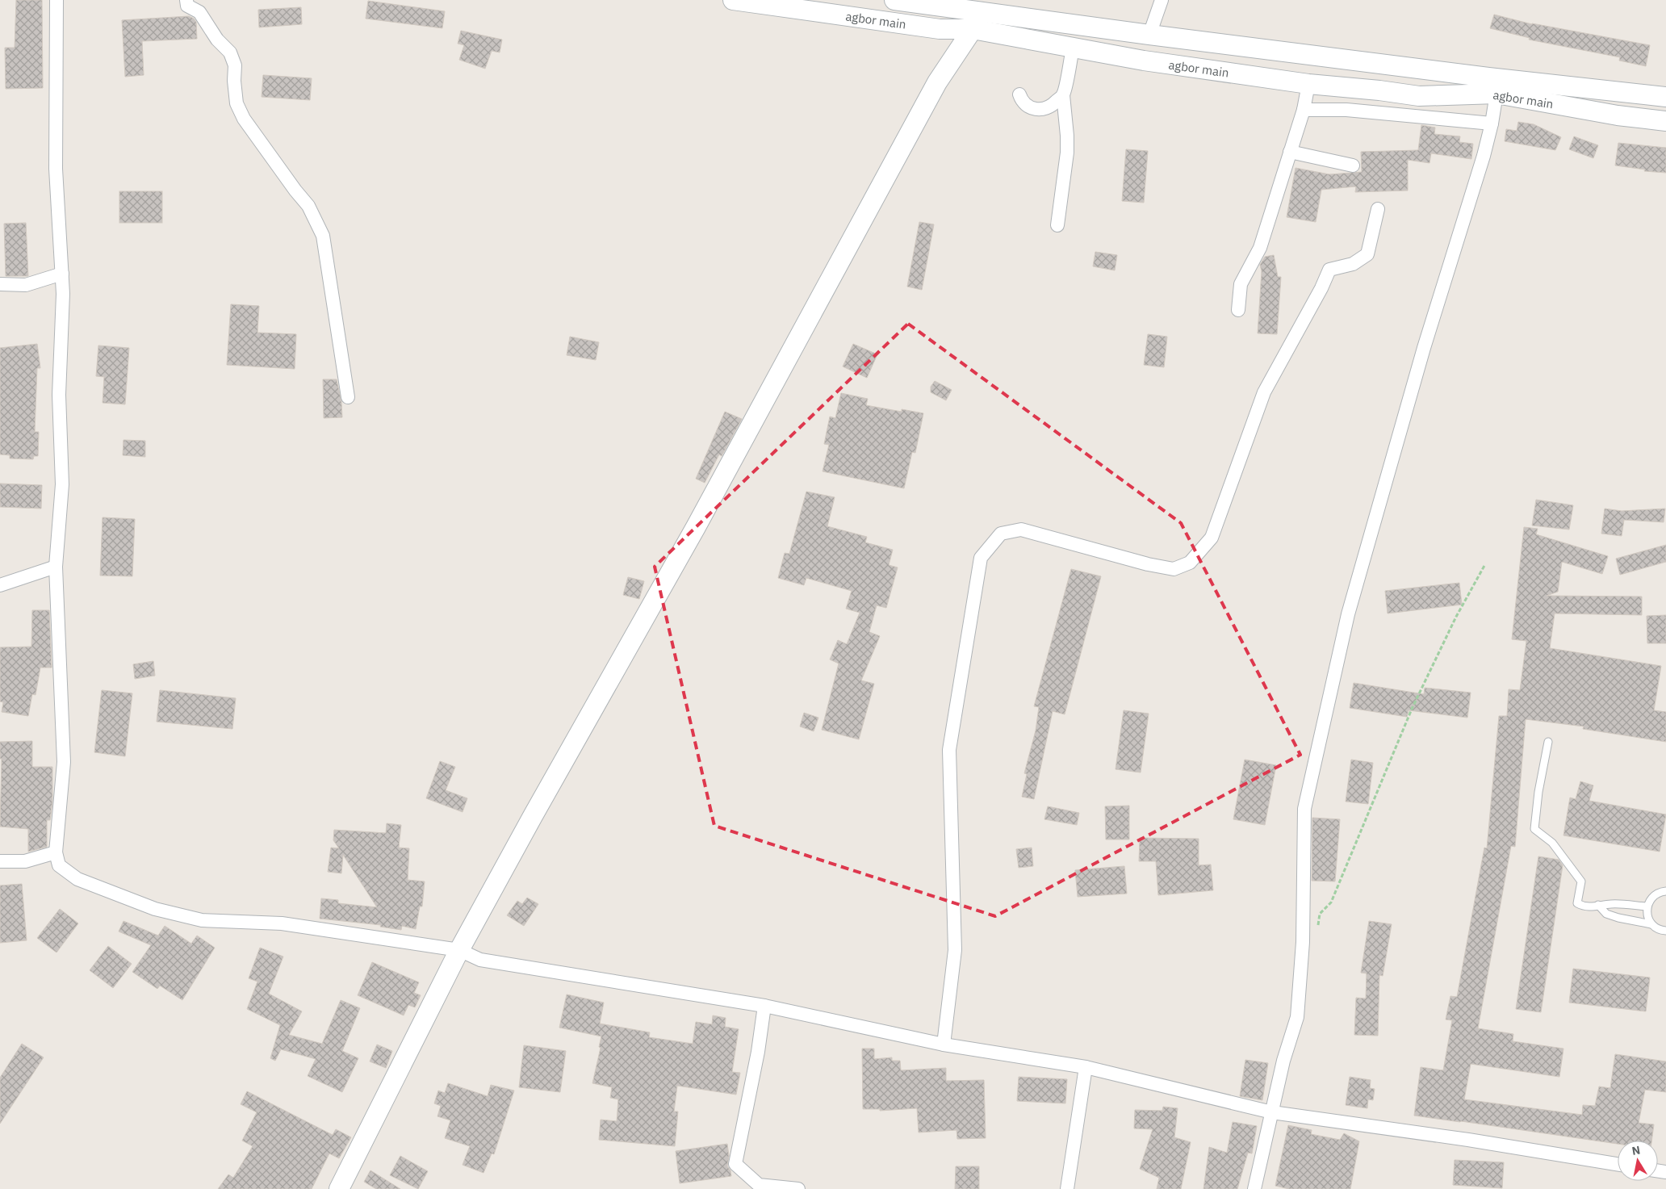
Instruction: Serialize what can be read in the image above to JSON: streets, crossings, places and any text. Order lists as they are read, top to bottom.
{
  "streets": {
    "main road": ["agbor main"]
  },
  "north": "top"
}
